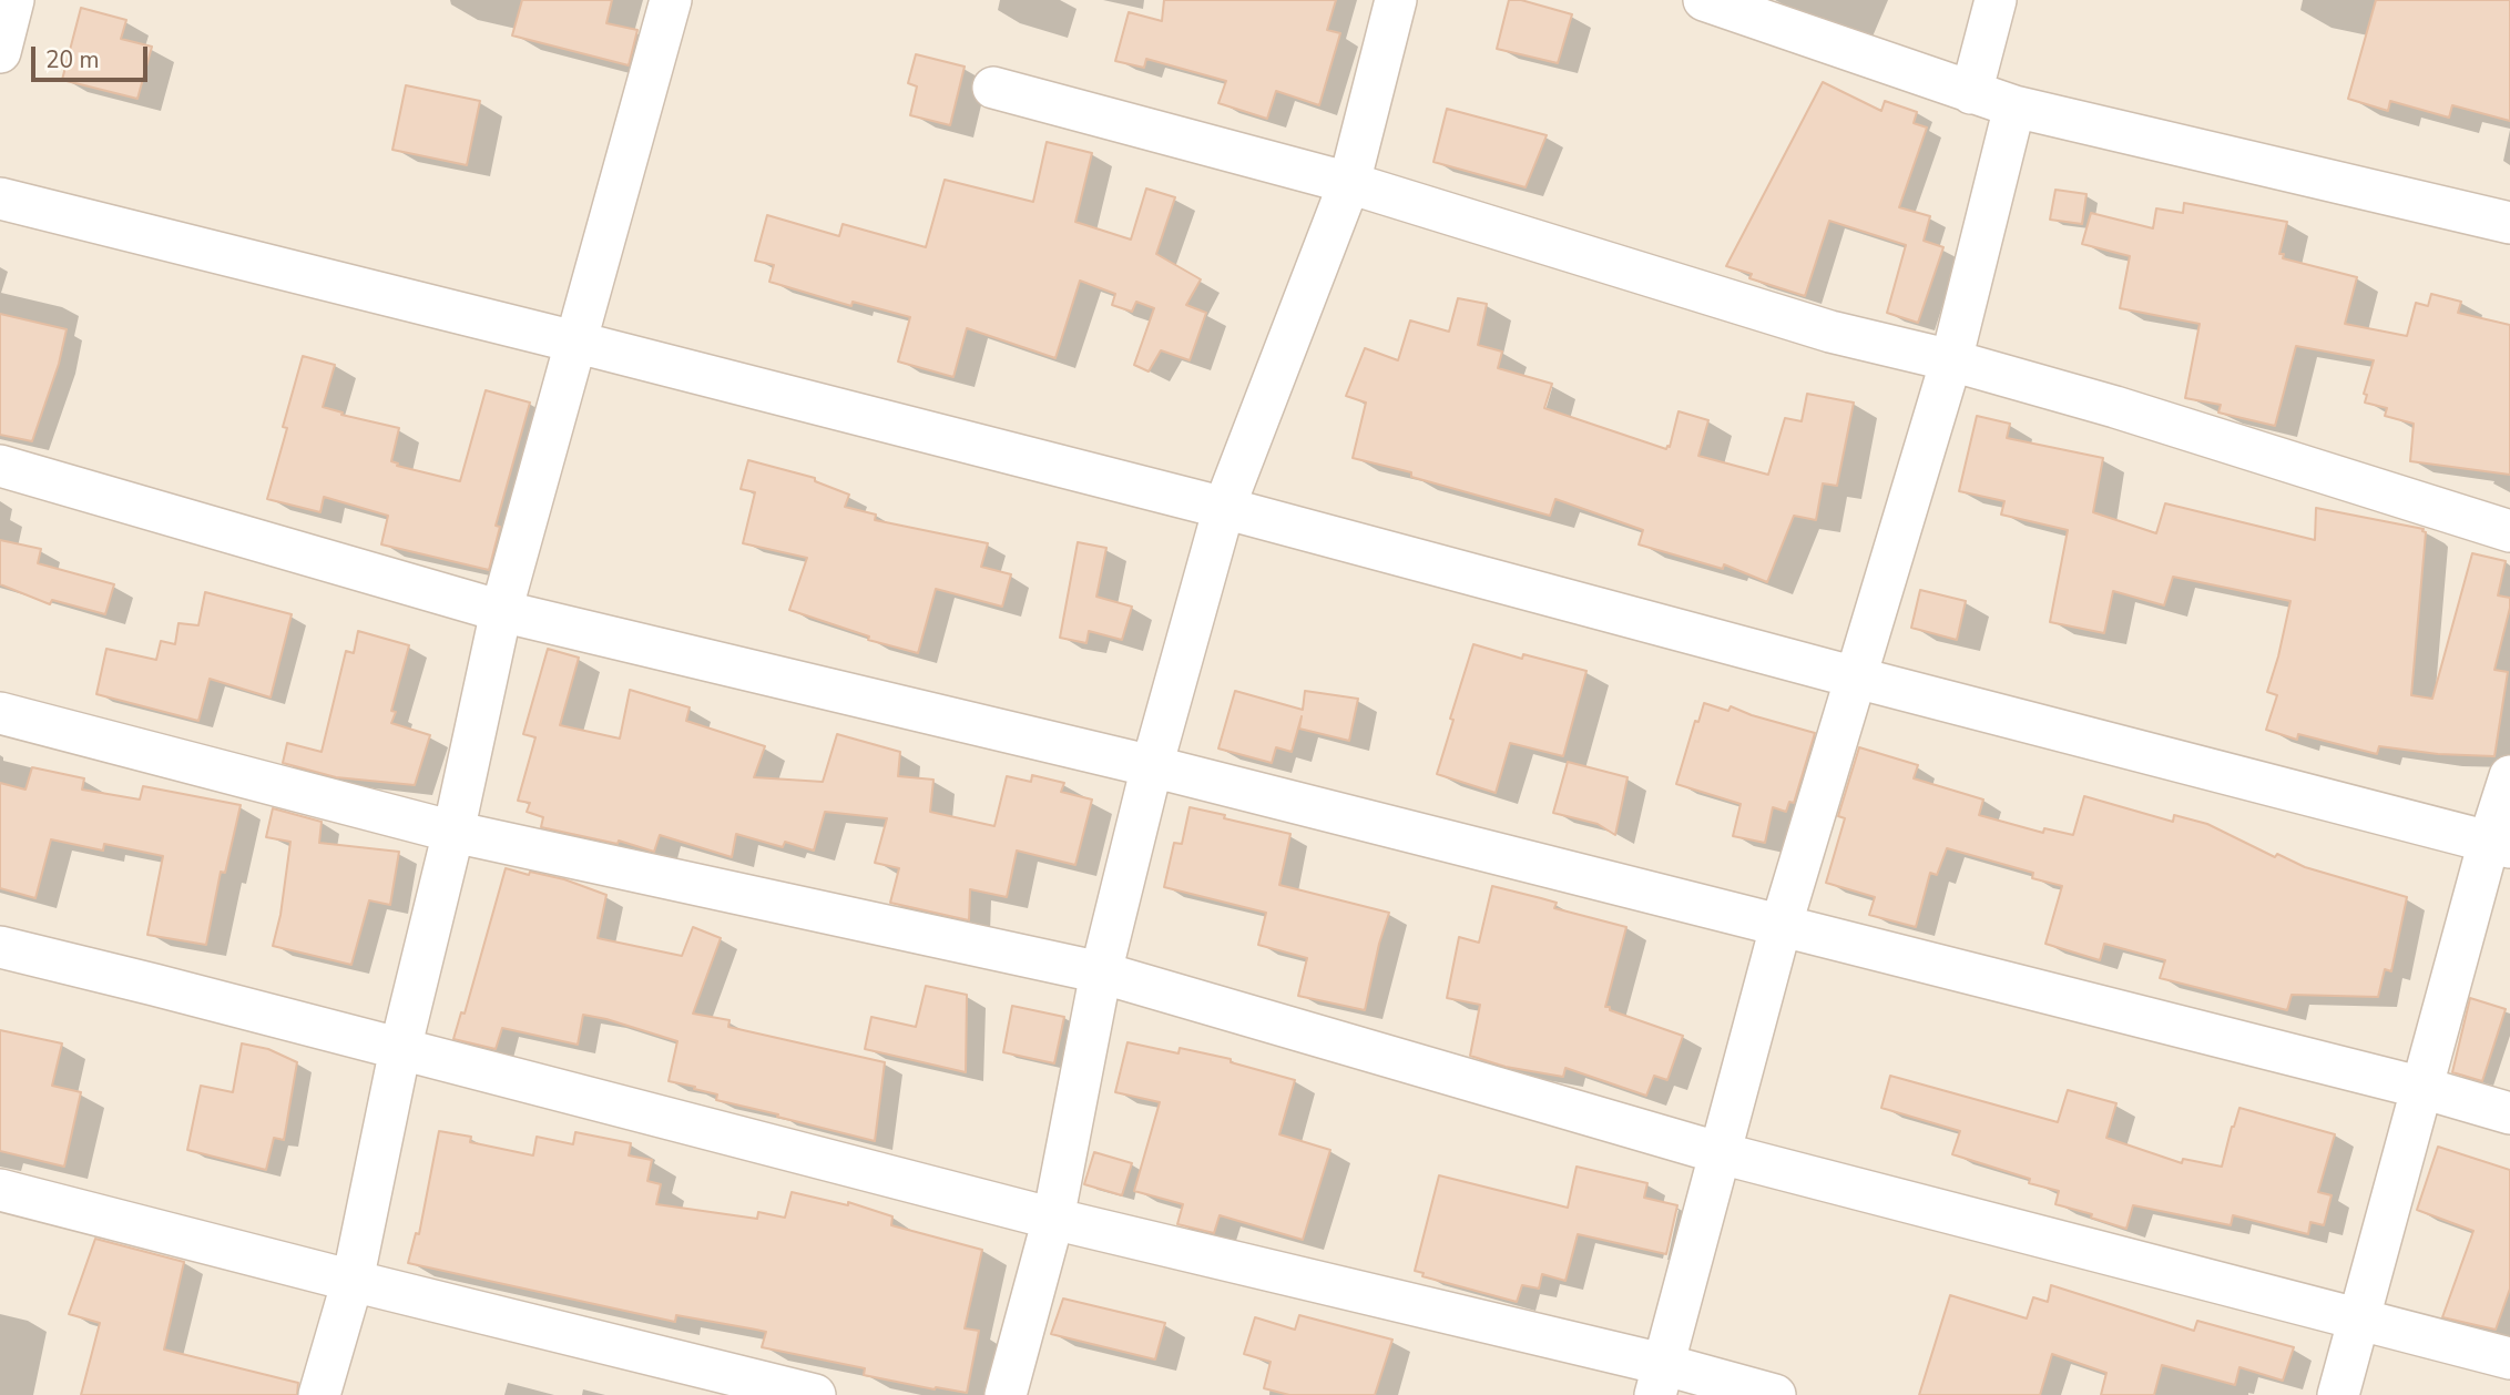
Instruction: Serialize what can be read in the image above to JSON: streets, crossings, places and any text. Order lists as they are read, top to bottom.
{
  "scale_bar": "20 m"
}
